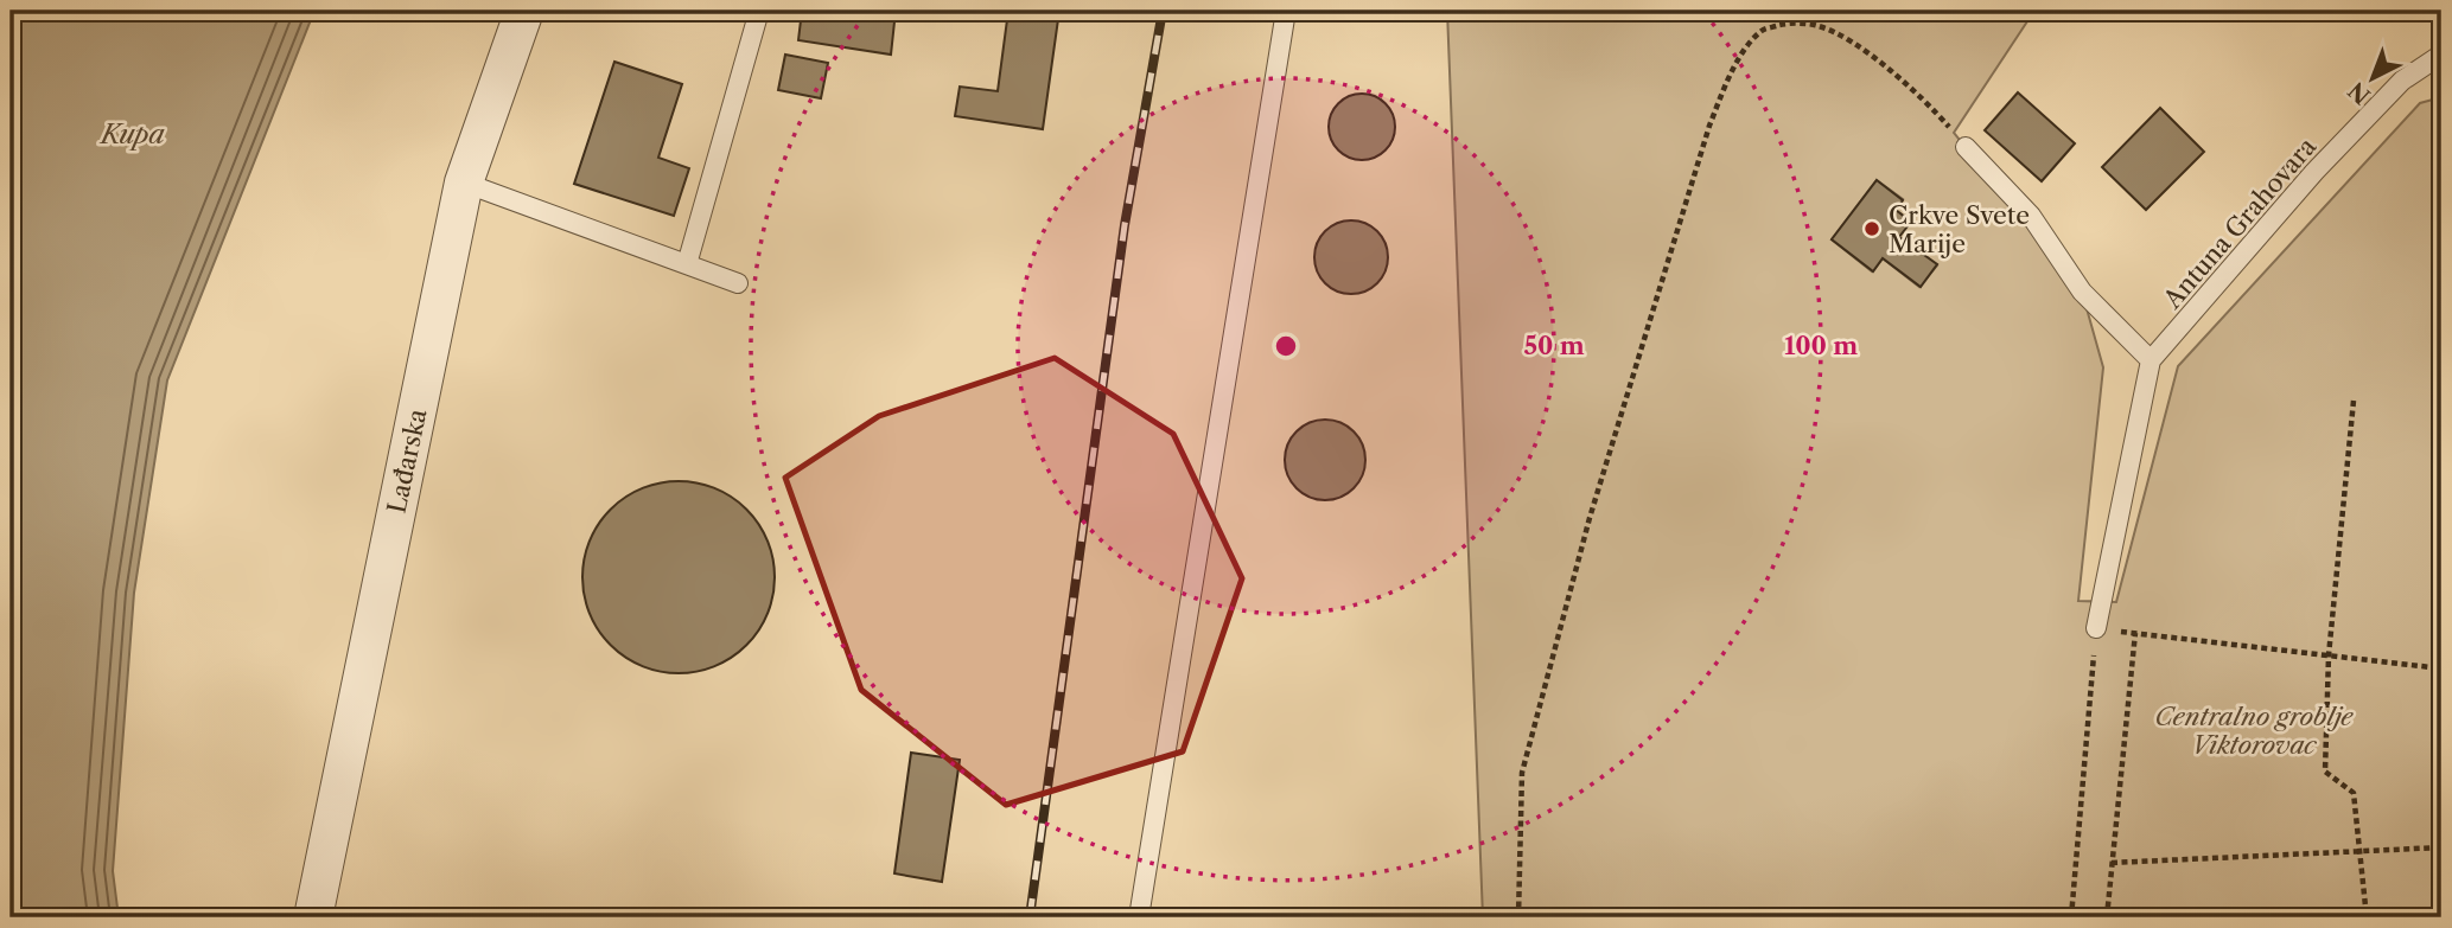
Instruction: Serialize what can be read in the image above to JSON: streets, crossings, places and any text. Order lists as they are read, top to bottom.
{
  "streets": {
    "street": ["Lađarska"],
    "lane": ["Antuna Grahovara"]
  },
  "water": ["Kupa"],
  "parks": ["Centralno groblje Viktorovac"],
  "places": ["Crkve Svete Marije"],
  "north": "bottom left",
  "rings": ["50 m", "100 m"]
}
